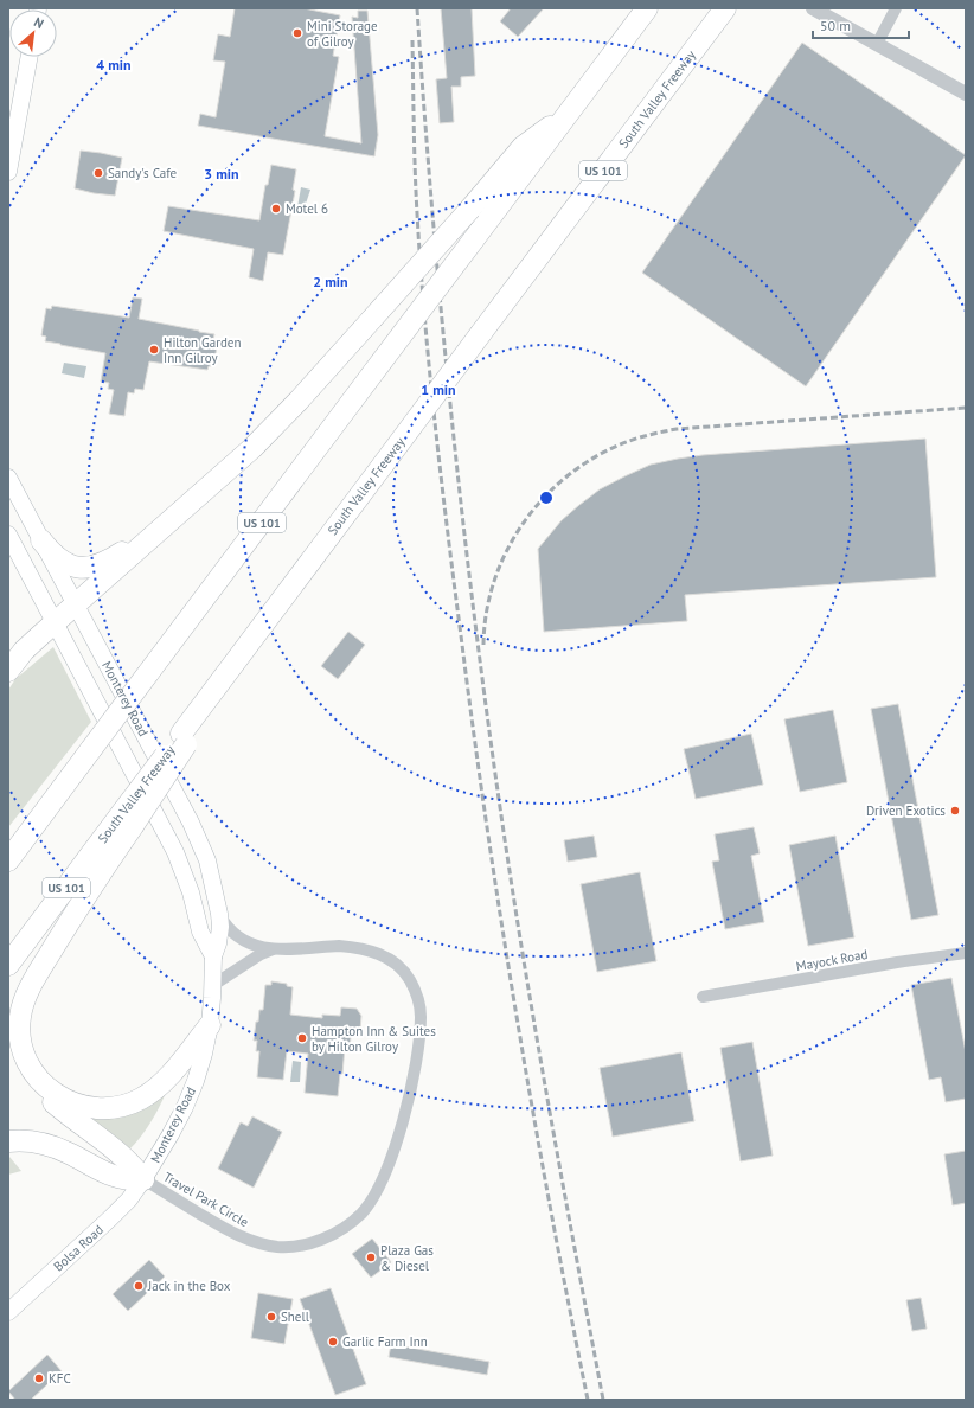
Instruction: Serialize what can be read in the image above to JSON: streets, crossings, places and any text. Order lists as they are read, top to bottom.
{
  "streets": {
    "highway": ["South Valley Freeway", "US 101"],
    "main road": ["Monterey Road", "Bolsa Road"],
    "street": ["Mayock Road", "Travel Park Circle"]
  },
  "crossings": [
    ["Monterey Road", "Travel Park Circle"],
    ["Monterey Road", "Bolsa Road"],
    ["Travel Park Circle", "Bolsa Road"]
  ],
  "places": [
    "Mini Storage of Gilroy",
    "Sandy's Cafe",
    "Motel 6",
    "Hilton Garden Inn Gilroy",
    "Driven Exotics",
    "Hampton Inn & Suites by Hilton Gilroy",
    "Plaza Gas & Diesel",
    "Jack in the Box",
    "Shell",
    "Garlic Farm Inn",
    "KFC"
  ],
  "scale_bar": "50 m",
  "north": "top right",
  "rings": [
    "4 min",
    "3 min",
    "2 min",
    "1 min"
  ]
}
